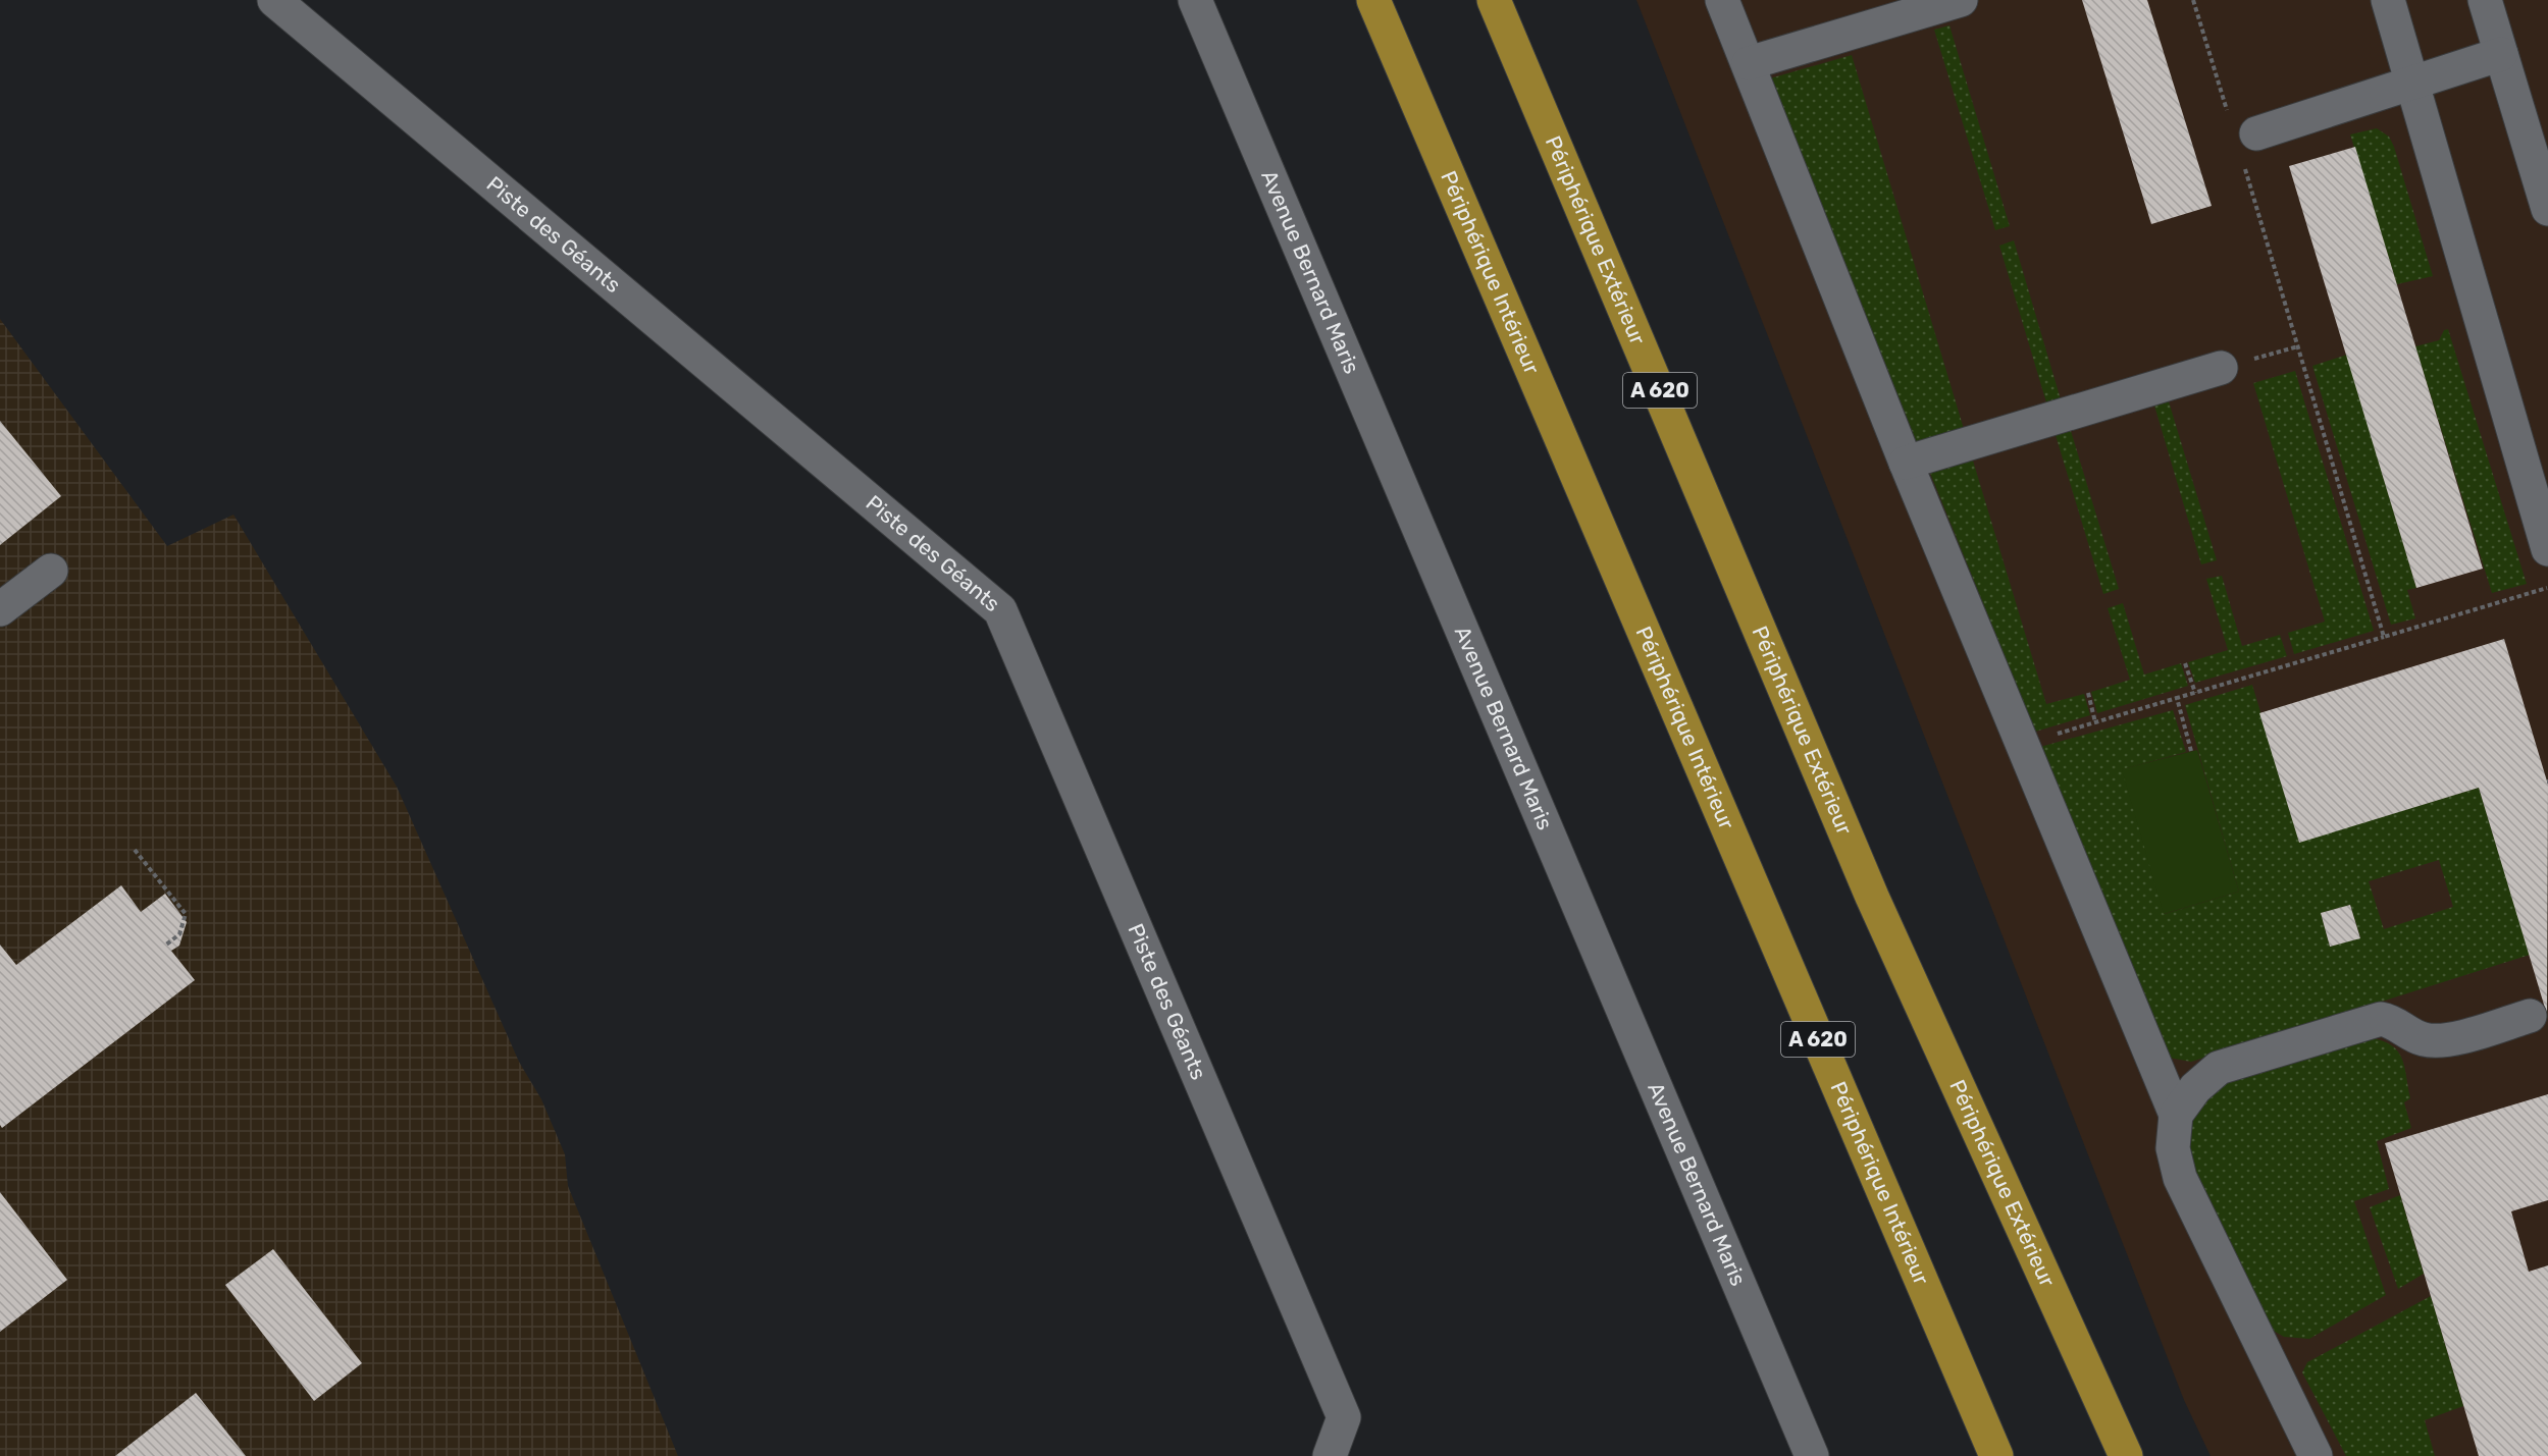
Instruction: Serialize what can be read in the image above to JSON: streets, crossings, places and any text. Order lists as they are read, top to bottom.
{
  "streets": {
    "highway": ["Périphérique Extérieur", "Périphérique Intérieur", "A 620"],
    "street": ["Piste des Géants", "Avenue Bernard Maris"]
  }
}
